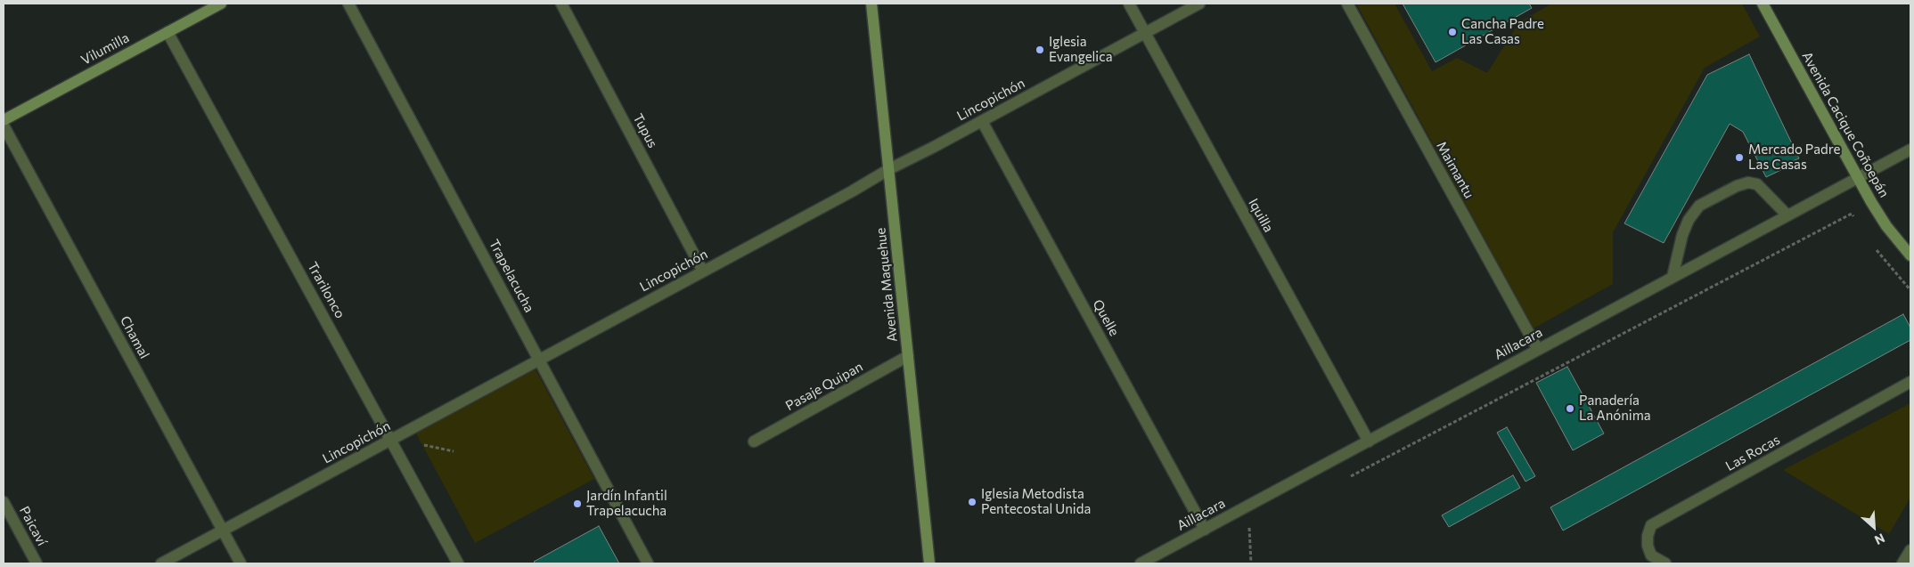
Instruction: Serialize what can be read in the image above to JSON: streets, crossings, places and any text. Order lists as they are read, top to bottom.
{
  "streets": {
    "main road": ["Vilumilla", "Avenida Cacique Coñoepán", "Avenida Maquehue"],
    "street": [
      "Lincopichón",
      "Tupus",
      "Maimantu",
      "Iquilla",
      "Trapelacucha",
      "Trarilonco",
      "Quelle",
      "Chamal",
      "Aillacara",
      "Pasaje Quipan",
      "Las Rocas",
      "Paicaví"
    ]
  },
  "crossings": [
    ["Vilumilla", "Trarilonco"],
    ["Lincopichón", "Tupus"],
    ["Lincopichón", "Iquilla"],
    ["Lincopichón", "Trapelacucha"],
    ["Lincopichón", "Avenida Maquehue"],
    ["Lincopichón", "Trarilonco"],
    ["Lincopichón", "Quelle"],
    ["Lincopichón", "Chamal"],
    ["Avenida Cacique Coñoepán", "Aillacara"],
    ["Maimantu", "Aillacara"],
    ["Iquilla", "Aillacara"],
    ["Avenida Maquehue", "Pasaje Quipan"],
    ["Quelle", "Aillacara"]
  ],
  "places": [
    "Cancha Padre Las Casas",
    "Iglesia Evangelica",
    "Mercado Padre Las Casas",
    "Panadería La Anónima",
    "Iglesia Metodista Pentecostal Unida",
    "Jardín Infantil Trapelacucha"
  ],
  "north": "bottom right"
}
